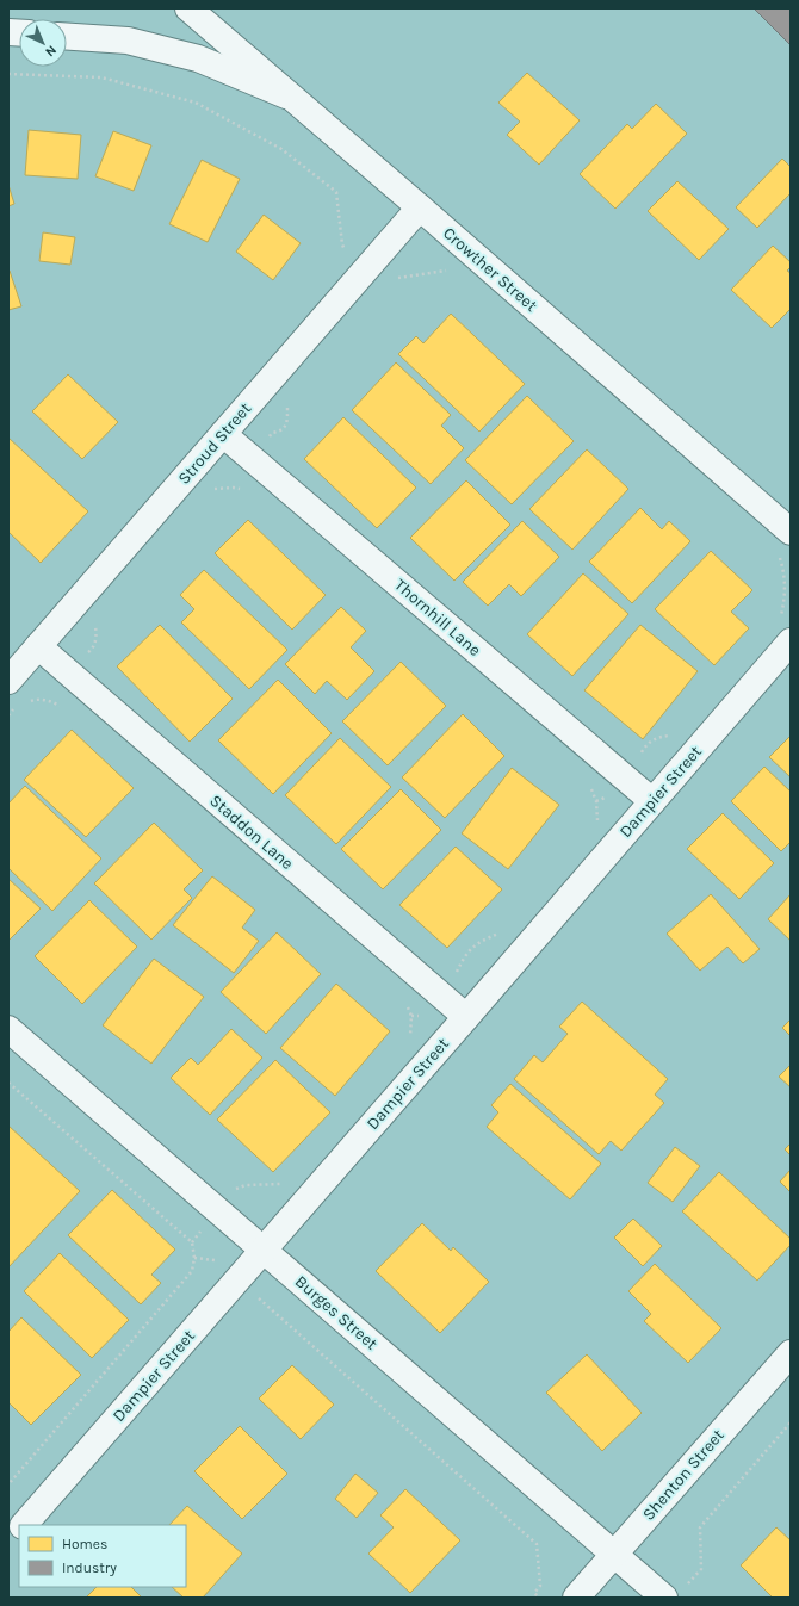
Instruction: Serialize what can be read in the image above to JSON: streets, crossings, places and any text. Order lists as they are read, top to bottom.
{
  "streets": {
    "street": [
      "Crowther Street",
      "Stroud Street",
      "Thornhill Lane",
      "Dampier Street",
      "Staddon Lane",
      "Burges Street",
      "Shenton Street"
    ]
  },
  "crossings": [
    ["Crowther Street", "Stroud Street"],
    ["Stroud Street", "Thornhill Lane"],
    ["Stroud Street", "Staddon Lane"],
    ["Thornhill Lane", "Dampier Street"],
    ["Dampier Street", "Staddon Lane"],
    ["Dampier Street", "Burges Street"],
    ["Burges Street", "Shenton Street"]
  ],
  "legend": ["Homes", "Industry"],
  "north": "bottom right"
}
